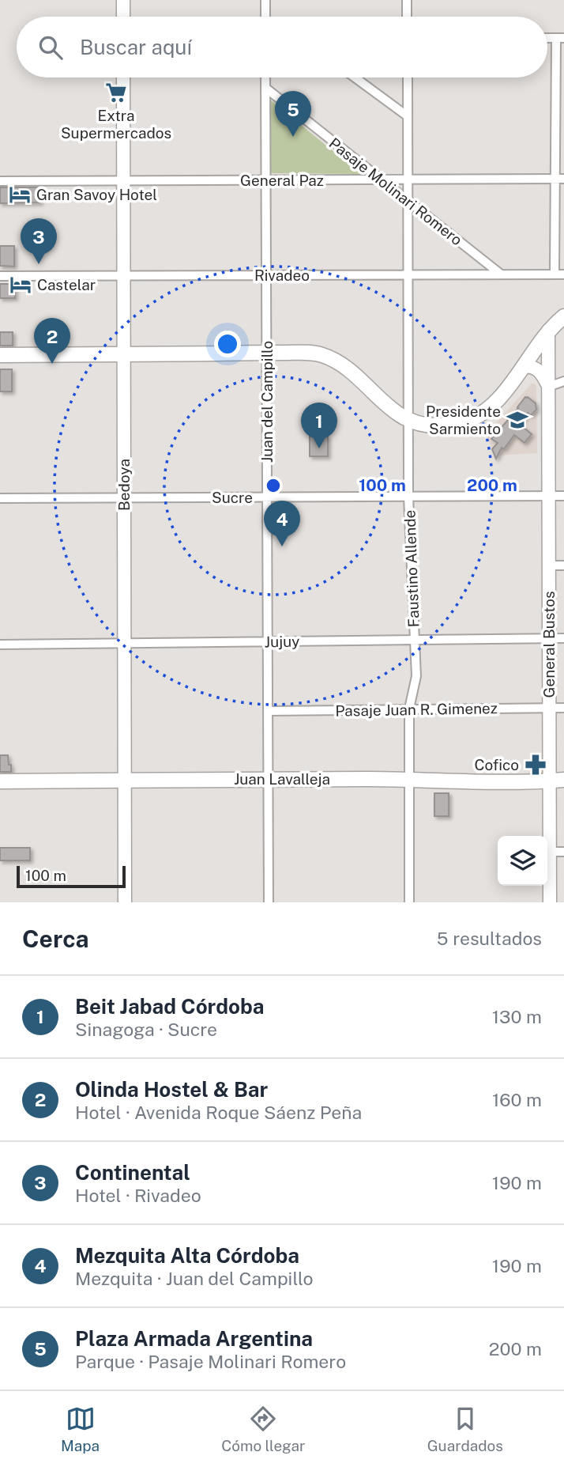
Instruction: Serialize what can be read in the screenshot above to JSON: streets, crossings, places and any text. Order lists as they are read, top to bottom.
{
  "streets": {
    "main road": ["Bedoya", "General Bustos", "Juan Lavalleja"],
    "street": [
      "General Paz",
      "Pasaje Molinari Romero",
      "Rivadeo",
      "Juan del Campillo",
      "Sucre",
      "Faustino Allende",
      "Jujuy",
      "Pasaje Juan R. Gimenez"
    ]
  },
  "crossings": [
    ["General Paz", "Pasaje Molinari Romero"],
    ["General Paz", "Juan del Campillo"],
    ["General Paz", "Bedoya"],
    ["General Paz", "Faustino Allende"],
    ["Pasaje Molinari Romero", "Rivadeo"],
    ["Pasaje Molinari Romero", "Juan del Campillo"],
    ["Pasaje Molinari Romero", "Faustino Allende"],
    ["Rivadeo", "Juan del Campillo"],
    ["Rivadeo", "Bedoya"],
    ["Rivadeo", "Faustino Allende"],
    ["Juan del Campillo", "Sucre"],
    ["Juan del Campillo", "Jujuy"],
    ["Juan del Campillo", "Pasaje Juan R. Gimenez"],
    ["Juan del Campillo", "Juan Lavalleja"],
    ["Bedoya", "Sucre"],
    ["Bedoya", "Jujuy"],
    ["Bedoya", "Juan Lavalleja"],
    ["Sucre", "Faustino Allende"],
    ["Sucre", "General Bustos"],
    ["Faustino Allende", "Jujuy"],
    ["Faustino Allende", "Pasaje Juan R. Gimenez"],
    ["Faustino Allende", "Juan Lavalleja"],
    ["Jujuy", "General Bustos"],
    ["General Bustos", "Pasaje Juan R. Gimenez"],
    ["General Bustos", "Juan Lavalleja"]
  ],
  "places": {
    "supermarket": ["Extra Supermercados"],
    "hotel": ["Gran Savoy Hotel", "Castelar"],
    "school or university": ["Presidente Sarmiento"],
    "pharmacy": ["Cofico"]
  },
  "scale_bar": "100 m",
  "page": {
    "search": "Buscar aquí",
    "pins": [
      "5",
      "3",
      "2",
      "1",
      "4"
    ],
    "scale": "100 m",
    "heading": ["Cerca", "5 resultados"],
    "list": [
      {
        "mark": "1",
        "name": "Beit Jabad Córdoba",
        "note": "Sinagoga · Sucre",
        "value": "130 m"
      },
      {
        "mark": "2",
        "name": "Olinda Hostel & Bar",
        "note": "Hotel · Avenida Roque Sáenz Peña",
        "value": "160 m"
      },
      {
        "mark": "3",
        "name": "Continental",
        "note": "Hotel · Rivadeo",
        "value": "190 m"
      },
      {
        "mark": "4",
        "name": "Mezquita Alta Córdoba",
        "note": "Mezquita · Juan del Campillo",
        "value": "190 m"
      },
      {
        "mark": "5",
        "name": "Plaza Armada Argentina",
        "note": "Parque · Pasaje Molinari Romero",
        "value": "200 m"
      }
    ],
    "nav": ["Mapa", "Cómo llegar", "Guardados"]
  },
  "rings": ["100 m", "200 m"]
}
